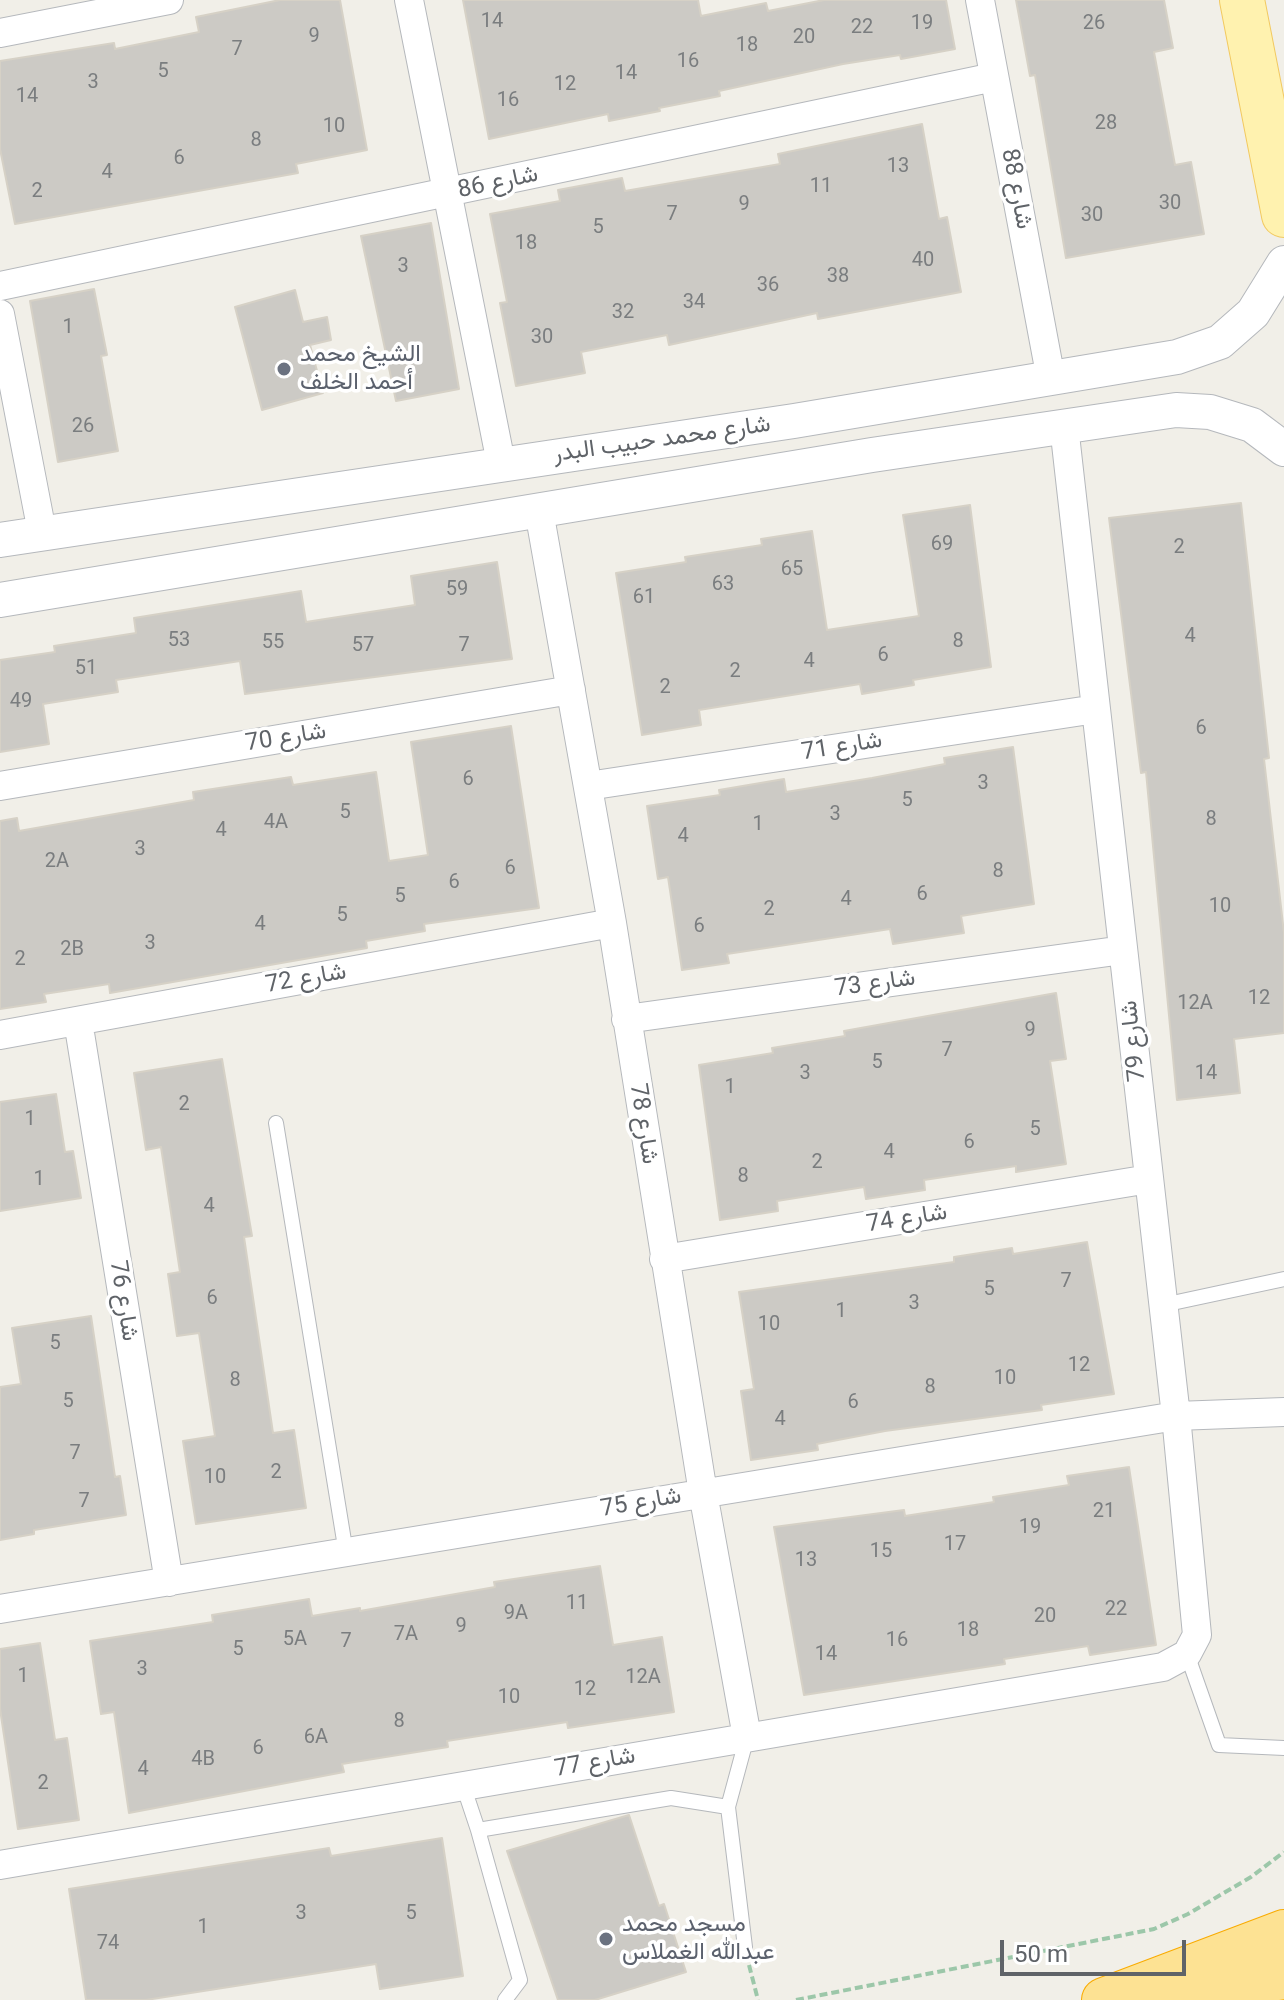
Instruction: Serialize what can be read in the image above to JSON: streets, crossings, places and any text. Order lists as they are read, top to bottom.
{
  "streets": {
    "street": [
      "شارع 86",
      "شارع 88",
      "شارع محمد حبيب البدر",
      "شارع 70",
      "شارع 71",
      "شارع 72",
      "شارع 73",
      "شارع 79",
      "شارع 78",
      "شارع 74",
      "شارع 76",
      "شارع 75",
      "شارع 77"
    ]
  },
  "crossings": [
    ["شارع 86", "شارع 88"],
    ["شارع 88", "شارع محمد حبيب البدر"],
    ["شارع محمد حبيب البدر", "شارع 79"],
    ["شارع محمد حبيب البدر", "شارع 78"],
    ["شارع 70", "شارع 78"],
    ["شارع 71", "شارع 79"],
    ["شارع 71", "شارع 78"],
    ["شارع 72", "شارع 78"],
    ["شارع 72", "شارع 76"],
    ["شارع 73", "شارع 79"],
    ["شارع 73", "شارع 78"],
    ["شارع 79", "شارع 74"],
    ["شارع 79", "شارع 75"],
    ["شارع 79", "شارع 77"],
    ["شارع 78", "شارع 74"],
    ["شارع 78", "شارع 75"],
    ["شارع 78", "شارع 77"],
    ["شارع 76", "شارع 75"]
  ],
  "places": ["الشيخ محمد أحمد الخلف", "مسجد محمد عبدالله الغملاس"],
  "house_numbers": [
    "14",
    "19",
    "26",
    "22",
    "9",
    "20",
    "18",
    "7",
    "16",
    "5",
    "14",
    "3",
    "12",
    "14",
    "16",
    "28",
    "10",
    "8",
    "6",
    "13",
    "4",
    "11",
    "2",
    "30",
    "9",
    "7",
    "30",
    "5",
    "18",
    "40",
    "3",
    "38",
    "36",
    "34",
    "32",
    "1",
    "30",
    "26",
    "69",
    "2",
    "65",
    "63",
    "59",
    "61",
    "4",
    "53",
    "8",
    "55",
    "57",
    "7",
    "6",
    "4",
    "51",
    "2",
    "2",
    "49",
    "6",
    "6",
    "3",
    "5",
    "5",
    "3",
    "8",
    "4A",
    "1",
    "4",
    "4",
    "3",
    "2A",
    "6",
    "8",
    "6",
    "6",
    "5",
    "4",
    "10",
    "2",
    "5",
    "4",
    "6",
    "3",
    "2B",
    "2",
    "12",
    "12A",
    "9",
    "7",
    "5",
    "3",
    "14",
    "1",
    "2",
    "1",
    "5",
    "6",
    "4",
    "2",
    "8",
    "1",
    "4",
    "7",
    "5",
    "6",
    "3",
    "1",
    "10",
    "5",
    "12",
    "10",
    "8",
    "8",
    "5",
    "6",
    "4",
    "7",
    "2",
    "10",
    "7",
    "21",
    "19",
    "17",
    "15",
    "13",
    "11",
    "22",
    "9A",
    "20",
    "9",
    "18",
    "7A",
    "5A",
    "16",
    "7",
    "5",
    "14",
    "3",
    "1",
    "12A",
    "12",
    "10",
    "8",
    "6A",
    "6",
    "4B",
    "4",
    "2",
    "3",
    "5",
    "1",
    "74"
  ],
  "scale_bar": "50 m"
}
